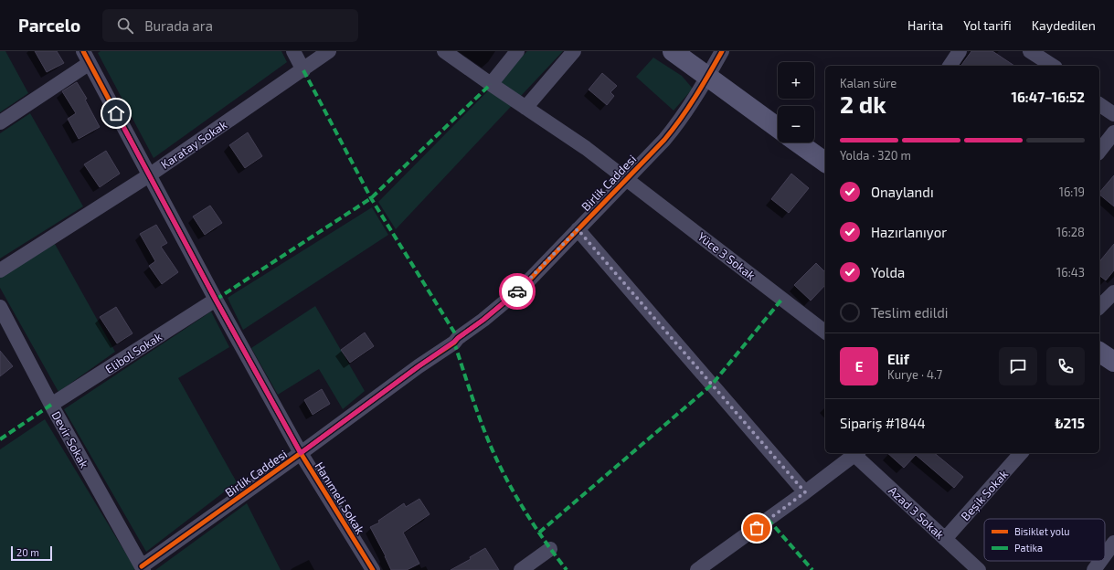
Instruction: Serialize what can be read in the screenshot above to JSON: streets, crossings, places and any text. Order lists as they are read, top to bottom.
{
  "streets": {
    "street": [
      "Karatay Sokak",
      "Birlik Caddesi",
      "Yüce 3 Sokak",
      "Elibol Sokak",
      "Devir Sokak",
      "Beşik Sokak",
      "Hanımeli Sokak",
      "Azad 3 Sokak"
    ]
  },
  "crossings": [
    ["Karatay Sokak", "Hanımeli Sokak"],
    ["Birlik Caddesi", "Yüce 3 Sokak"],
    ["Birlik Caddesi", "Devir Sokak"],
    ["Birlik Caddesi", "Hanımeli Sokak"],
    ["Elibol Sokak", "Devir Sokak"],
    ["Elibol Sokak", "Hanımeli Sokak"],
    ["Beşik Sokak", "Azad 3 Sokak"]
  ],
  "legend": ["Bisiklet yolu", "Patika"],
  "scale_bar": "20 m",
  "page": {
    "header": "Parcelo",
    "search": "Burada ara",
    "nav": ["Harita", "Yol tarifi", "Kaydedilen"],
    "map_buttons": ["+", "−"],
    "heading": ["2 dk", "Kalan süre", "16:47–16:52"],
    "panel": [
      "Elif",
      "Kurye · 4.7",
      "Sipariş #1844",
      "₺215"
    ],
    "bar": "Yolda · 320 m",
    "list": [
      ["Onaylandı", "16:19"],
      ["Hazırlanıyor", "16:28"],
      ["Yolda", "16:43"],
      "Teslim edildi"
    ],
    "round": "E",
    "scale": "20 m"
  }
}
